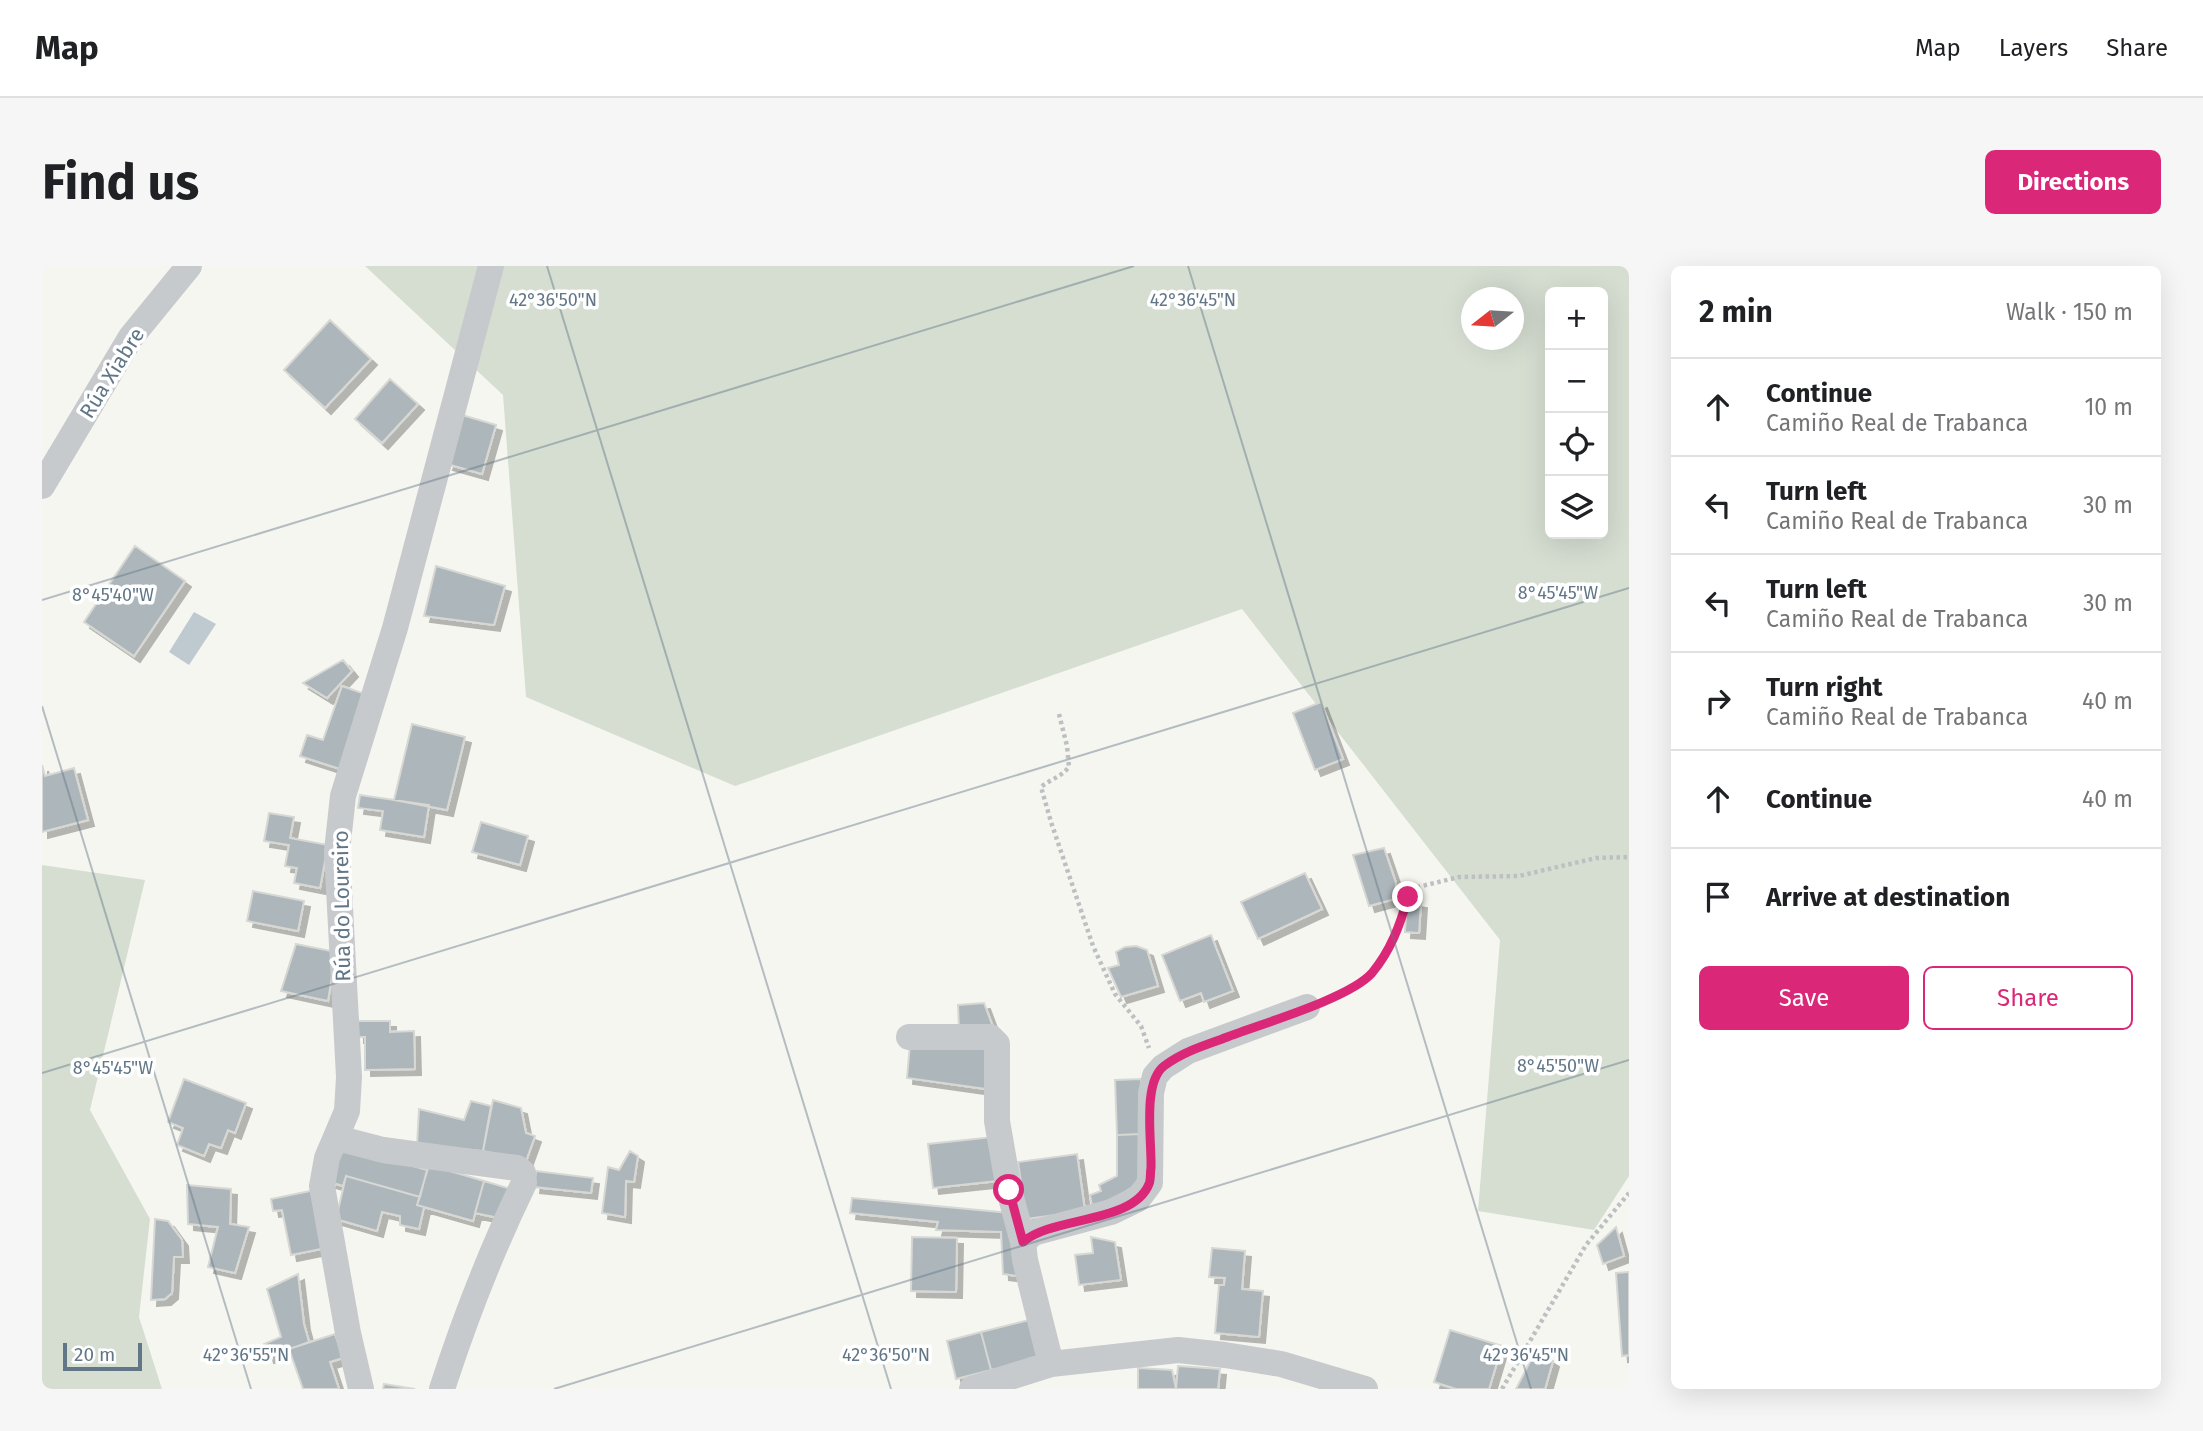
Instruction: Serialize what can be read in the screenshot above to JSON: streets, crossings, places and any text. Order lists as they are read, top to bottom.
{
  "streets": {
    "street": ["Rúa Xiabre", "Rúa do Loureiro"]
  },
  "scale_bar": "20 m",
  "north": "left",
  "page": {
    "header": "Map",
    "nav": ["Map", "Layers", "Share"],
    "buttons": [
      "Directions",
      ["Save", "Share"]
    ],
    "title": "Find us",
    "heading": ["2 min", "Walk · 150 m"],
    "map_buttons": ["+", "−"],
    "list": [
      ["Continue", "Camiño Real de Trabanca", "10 m"],
      ["Turn left", "Camiño Real de Trabanca", "30 m"],
      ["Turn left", "Camiño Real de Trabanca", "30 m"],
      ["Turn right", "Camiño Real de Trabanca", "40 m"],
      ["Continue", "40 m"],
      "Arrive at destination"
    ],
    "scale": "20 m"
  },
  "coordinates": [
    "42°36'50\"N",
    "42°36'45\"N",
    "8°45'45\"W",
    "8°45'40\"W",
    "8°45'50\"W",
    "42°36'55\"N"
  ]
}
